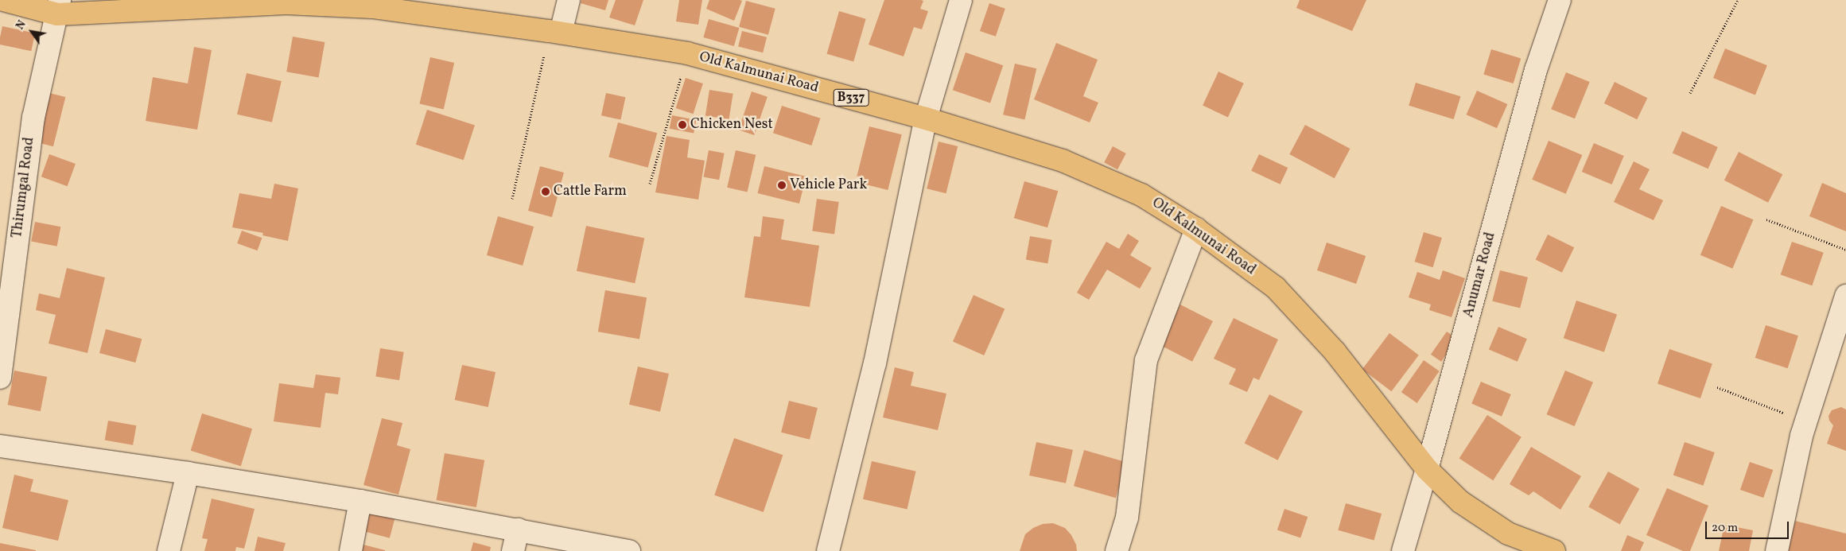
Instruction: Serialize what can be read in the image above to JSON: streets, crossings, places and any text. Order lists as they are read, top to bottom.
{
  "streets": {
    "main road": ["Old Kalmunai Road", "B337"],
    "street": ["Thirumgal Road", "Anumar Road"]
  },
  "crossings": [
    ["Old Kalmunai Road", "Thirumgal Road"],
    ["Old Kalmunai Road", "Anumar Road"]
  ],
  "places": ["Chicken Nest", "Vehicle Park", "Cattle Farm"],
  "scale_bar": "20 m",
  "north": "top left"
}
